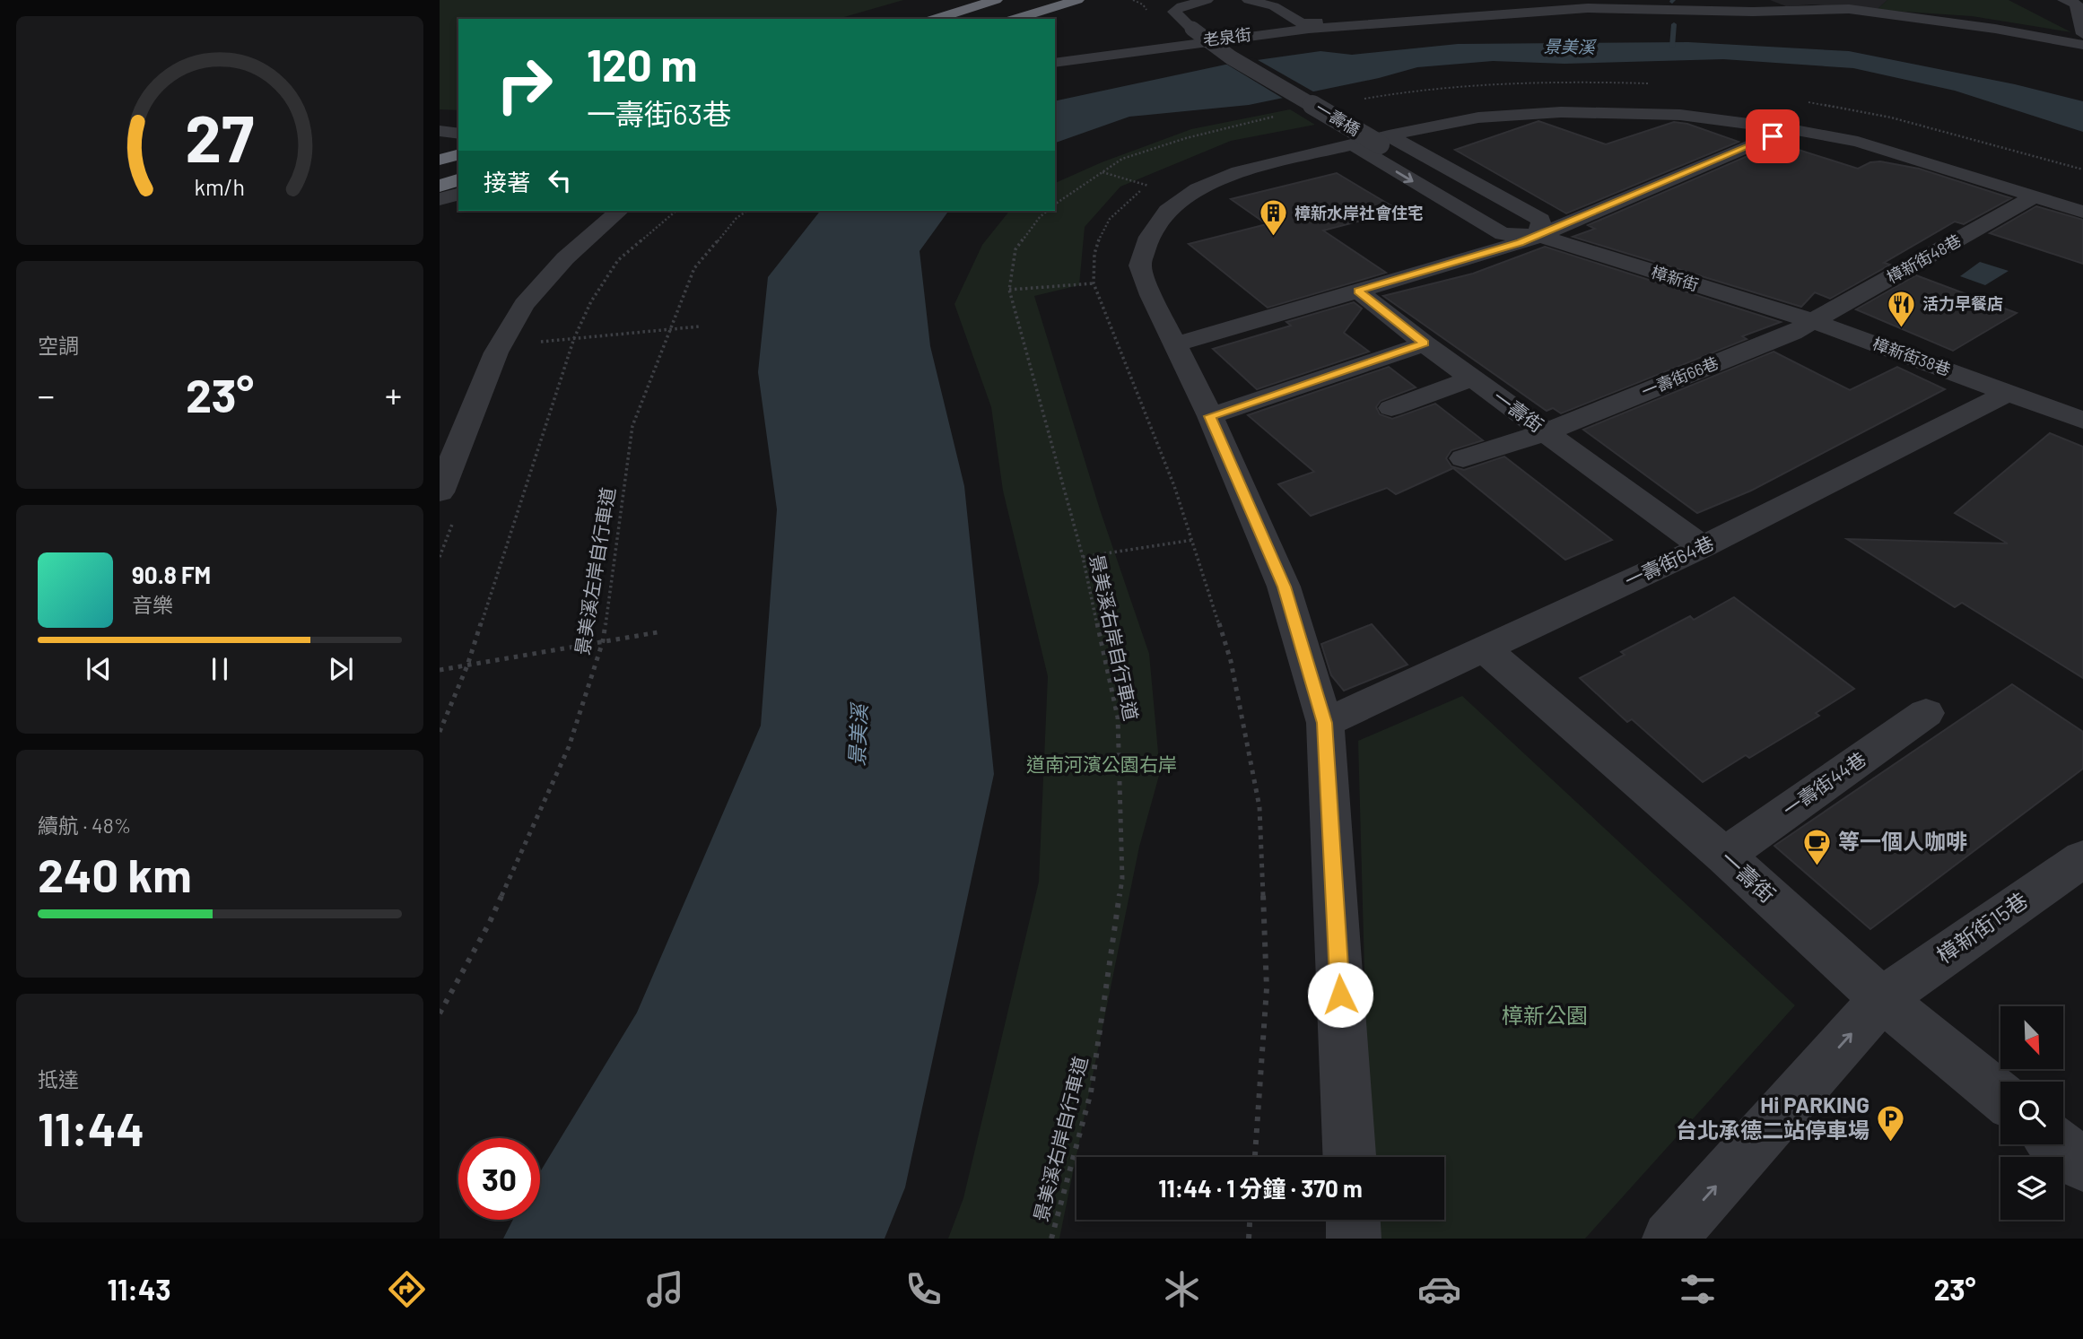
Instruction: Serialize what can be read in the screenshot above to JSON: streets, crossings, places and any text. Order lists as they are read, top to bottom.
{
  "streets": {
    "street": [
      "老泉街",
      "一壽橋",
      "樟新街48巷",
      "樟新街",
      "樟新街38巷",
      "一壽街66巷",
      "一壽街",
      "一壽街64巷",
      "一壽街44巷",
      "樟新街15巷"
    ],
    "path": ["景美溪左岸自行車道", "景美溪右岸自行車道"]
  },
  "crossings": [
    ["一壽橋", "樟新街"],
    ["樟新街48巷", "樟新街"],
    ["樟新街48巷", "樟新街38巷"],
    ["樟新街48巷", "一壽街66巷"],
    ["樟新街", "樟新街38巷"],
    ["樟新街", "一壽街66巷"],
    ["樟新街38巷", "一壽街66巷"],
    ["樟新街38巷", "一壽街64巷"],
    ["一壽街66巷", "一壽街"],
    ["一壽街", "一壽街64巷"],
    ["一壽街", "一壽街44巷"],
    ["一壽街", "樟新街15巷"]
  ],
  "one_way": ["樟新街15巷"],
  "water": ["景美溪"],
  "parks": ["道南河濱公園右岸", "樟新公園"],
  "places": {
    "building": ["樟新水岸社會住宅"],
    "restaurant": ["活力早餐店"],
    "cafe": ["等一個人咖啡"],
    "parking": ["Hi PARKING 台北承德二站停車場"]
  },
  "north": "bottom right",
  "page": {
    "turn": ["120 m", "一壽街63巷"],
    "then": "接著",
    "tile": [
      "空調",
      ["續航 · 48%", "240 km"],
      ["抵達", "11:44"]
    ],
    "heat": ["−", "23°", "+"],
    "song": ["90.8 FM", "音樂"],
    "limit": "30",
    "trip": "11:44 · 1 分鐘 · 370 m",
    "tabs": ["11:43", "23°"],
    "gauge": ["27", "km/h"]
  }
}
